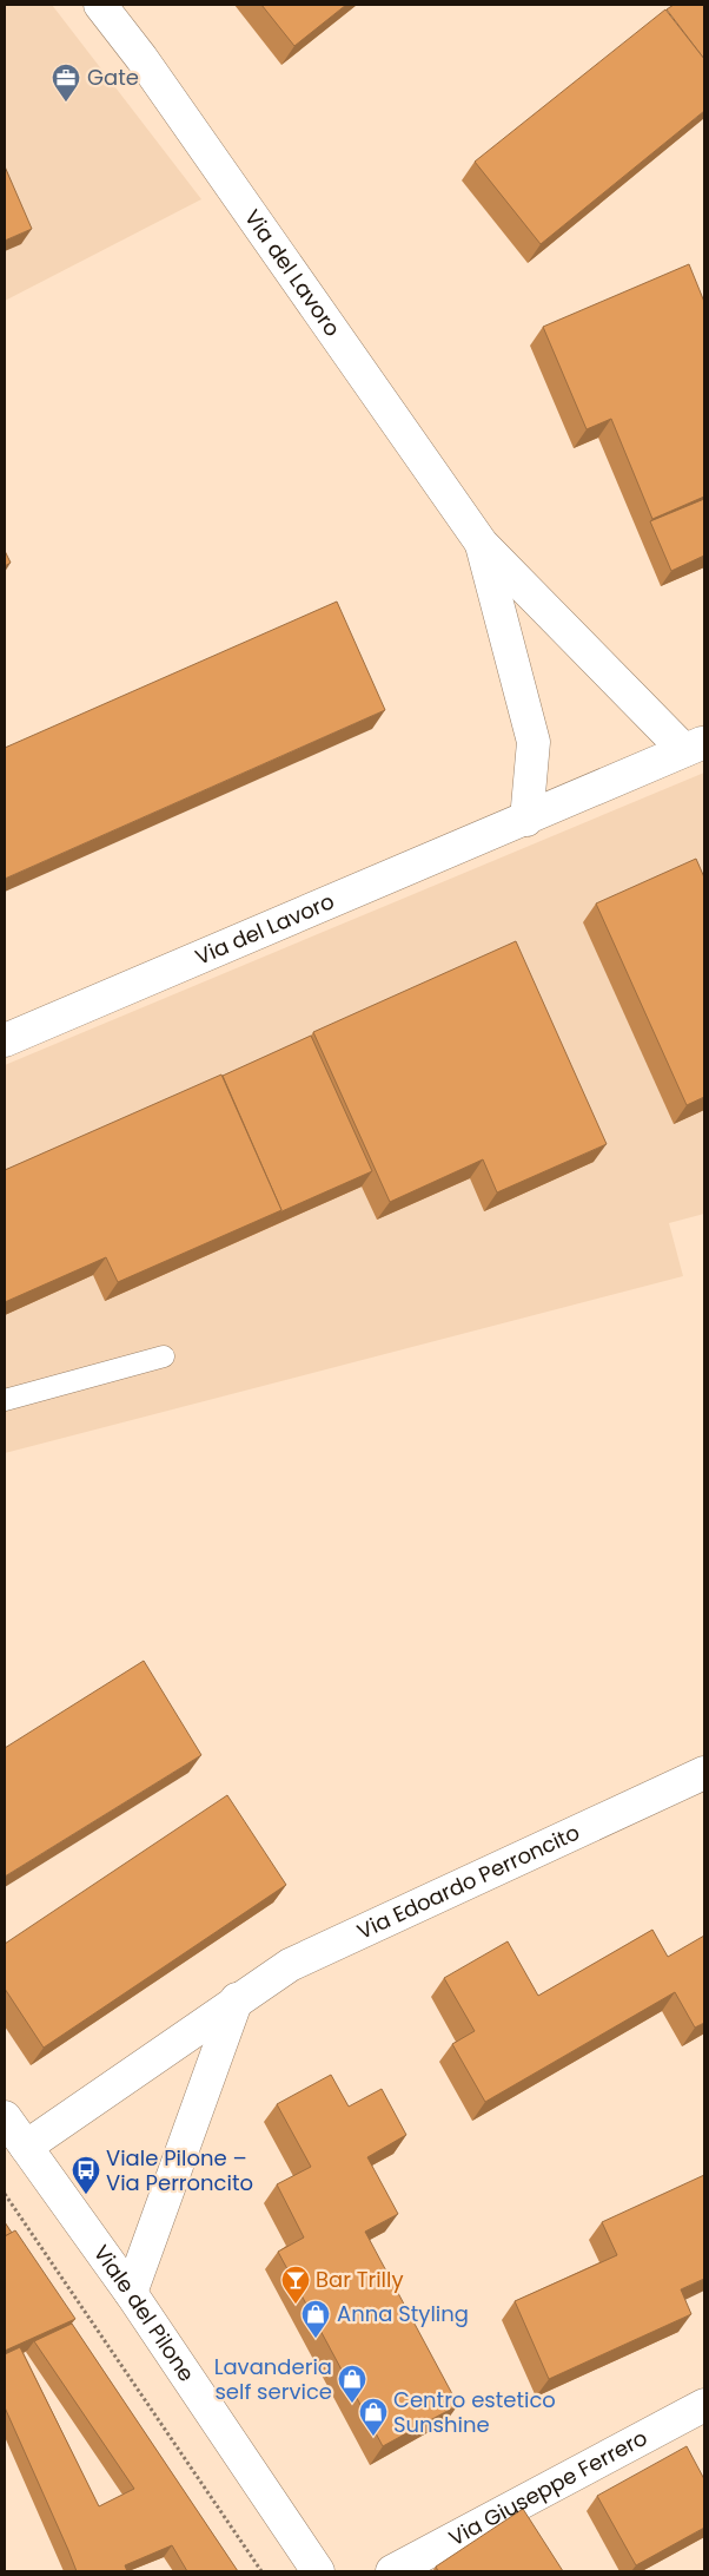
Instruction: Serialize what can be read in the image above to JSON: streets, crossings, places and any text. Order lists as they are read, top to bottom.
{
  "streets": {
    "street": [
      "Via del Lavoro",
      "Via Edoardo Perroncito",
      "Viale del Pilone",
      "Via Giuseppe Ferrero"
    ]
  },
  "crossings": [
    ["Via Edoardo Perroncito", "Viale del Pilone"]
  ],
  "places": {
    "office": ["Gate"],
    "bus stop": ["Viale Pilone – Via Perroncito"],
    "bar": ["Bar Trilly"],
    "shop": ["Anna Styling", "Lavanderia self service", "Centro estetico Sunshine"]
  }
}
